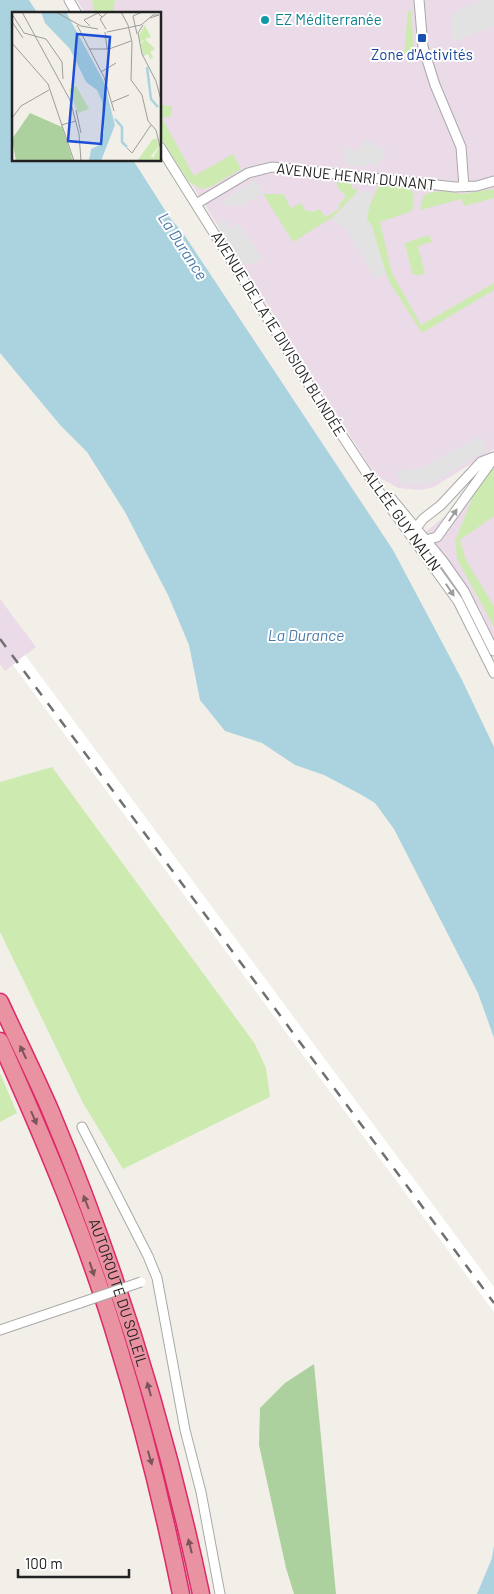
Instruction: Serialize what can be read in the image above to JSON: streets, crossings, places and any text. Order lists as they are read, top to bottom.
{
  "streets": {
    "highway": ["AUTOROUTE DU SOLEIL"],
    "street": ["AVENUE HENRI DUNANT", "AVENUE DE LA 1E DIVISION BLINDÉE", "ALLÉE GUY NALIN"]
  },
  "crossings": [
    ["AVENUE HENRI DUNANT", "AVENUE DE LA 1E DIVISION BLINDÉE"],
    ["AVENUE DE LA 1E DIVISION BLINDÉE", "ALLÉE GUY NALIN"]
  ],
  "water": ["La Durance"],
  "places": {
    "other": ["EZ Méditerranée"],
    "transit": ["Zone d'Activités"]
  },
  "scale_bar": "100 m"
}
